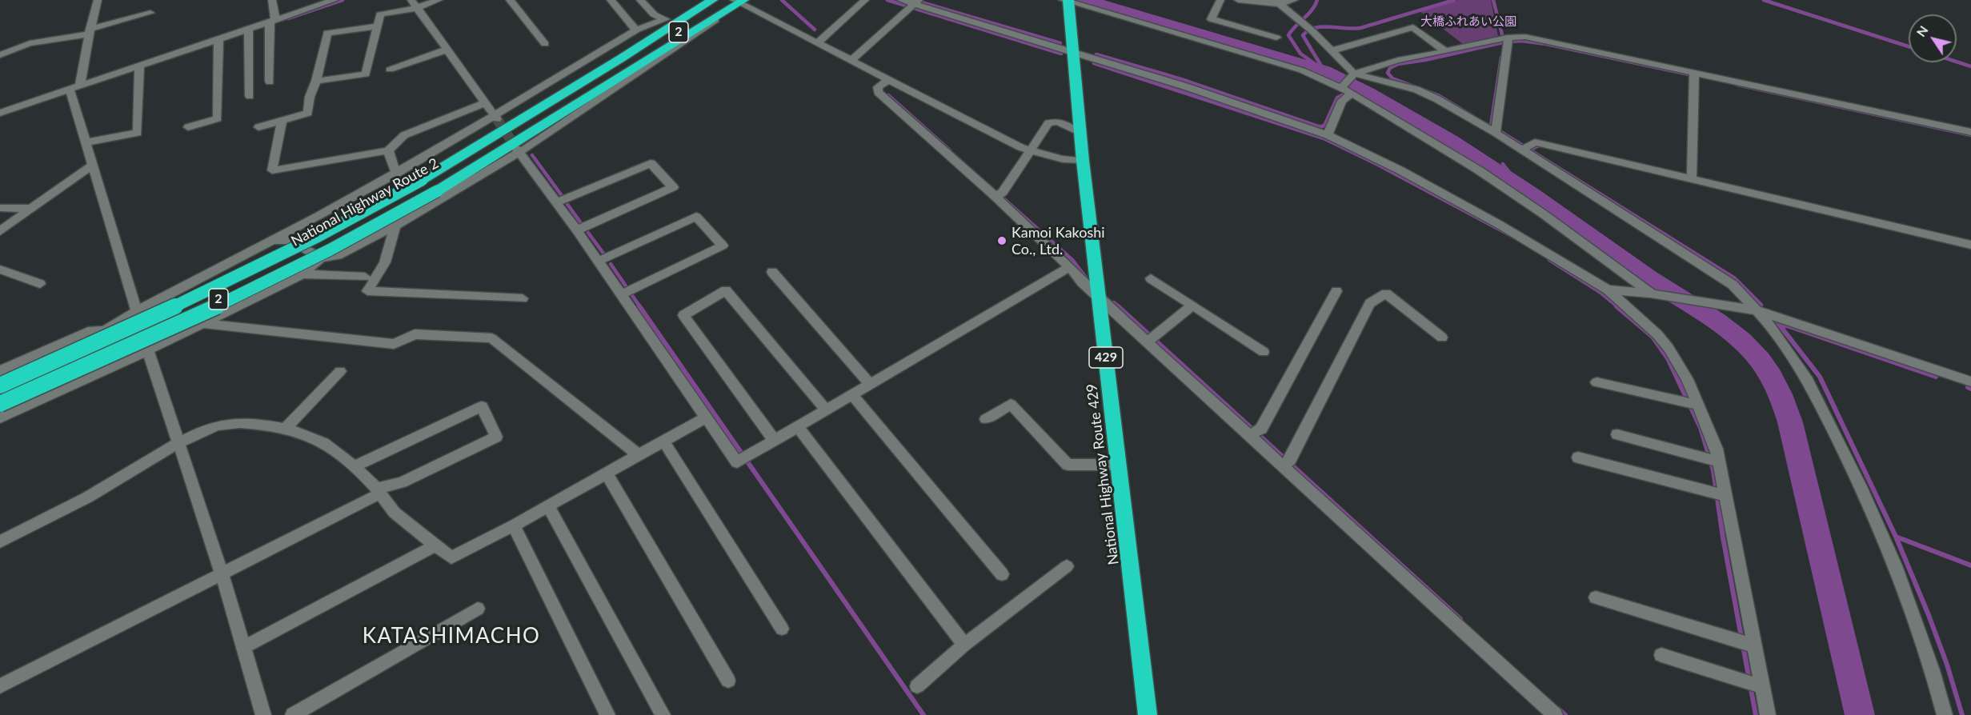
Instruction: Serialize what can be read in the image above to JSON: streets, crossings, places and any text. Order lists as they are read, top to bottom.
{
  "streets": {
    "highway": [
      "2",
      "National Highway Route 2",
      "429",
      "National Highway Route 429"
    ]
  },
  "districts": ["KATASHIMACHO"],
  "parks": ["大橋ふれあい公園"],
  "places": ["Kamoi Kakoshi Co., Ltd."],
  "north": "top left"
}
